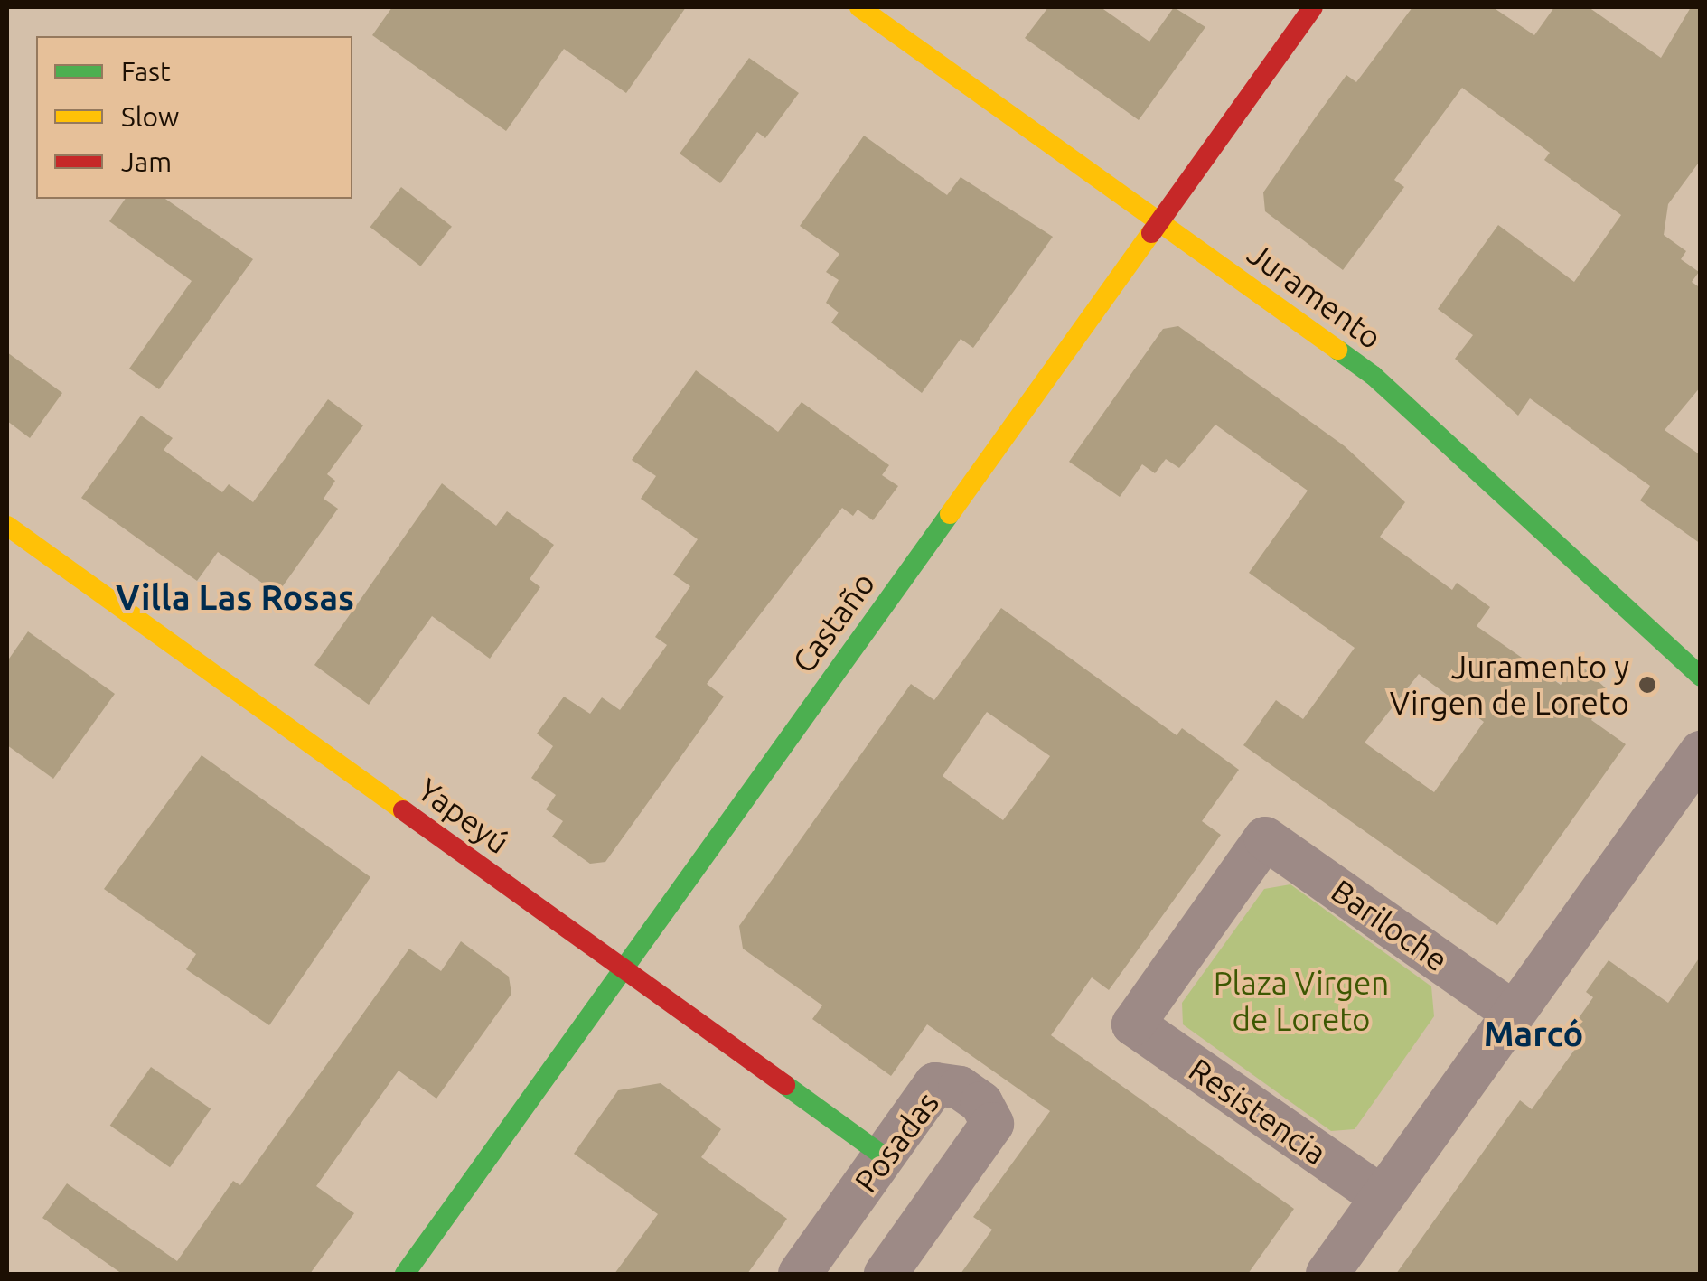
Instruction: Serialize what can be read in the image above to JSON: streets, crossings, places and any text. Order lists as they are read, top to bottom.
{
  "streets": {
    "street": [
      "Juramento",
      "Castaño",
      "Yapeyú",
      "Bariloche",
      "Resistencia",
      "Posadas"
    ]
  },
  "crossings": [
    ["Juramento", "Castaño"],
    ["Castaño", "Yapeyú"],
    ["Yapeyú", "Posadas"],
    ["Bariloche", "Resistencia"]
  ],
  "districts": ["Villa Las Rosas", "Marcó"],
  "parks": ["Plaza Virgen de Loreto"],
  "places": ["Juramento y Virgen de Loreto"],
  "legend": ["Fast", "Slow", "Jam"]
}
